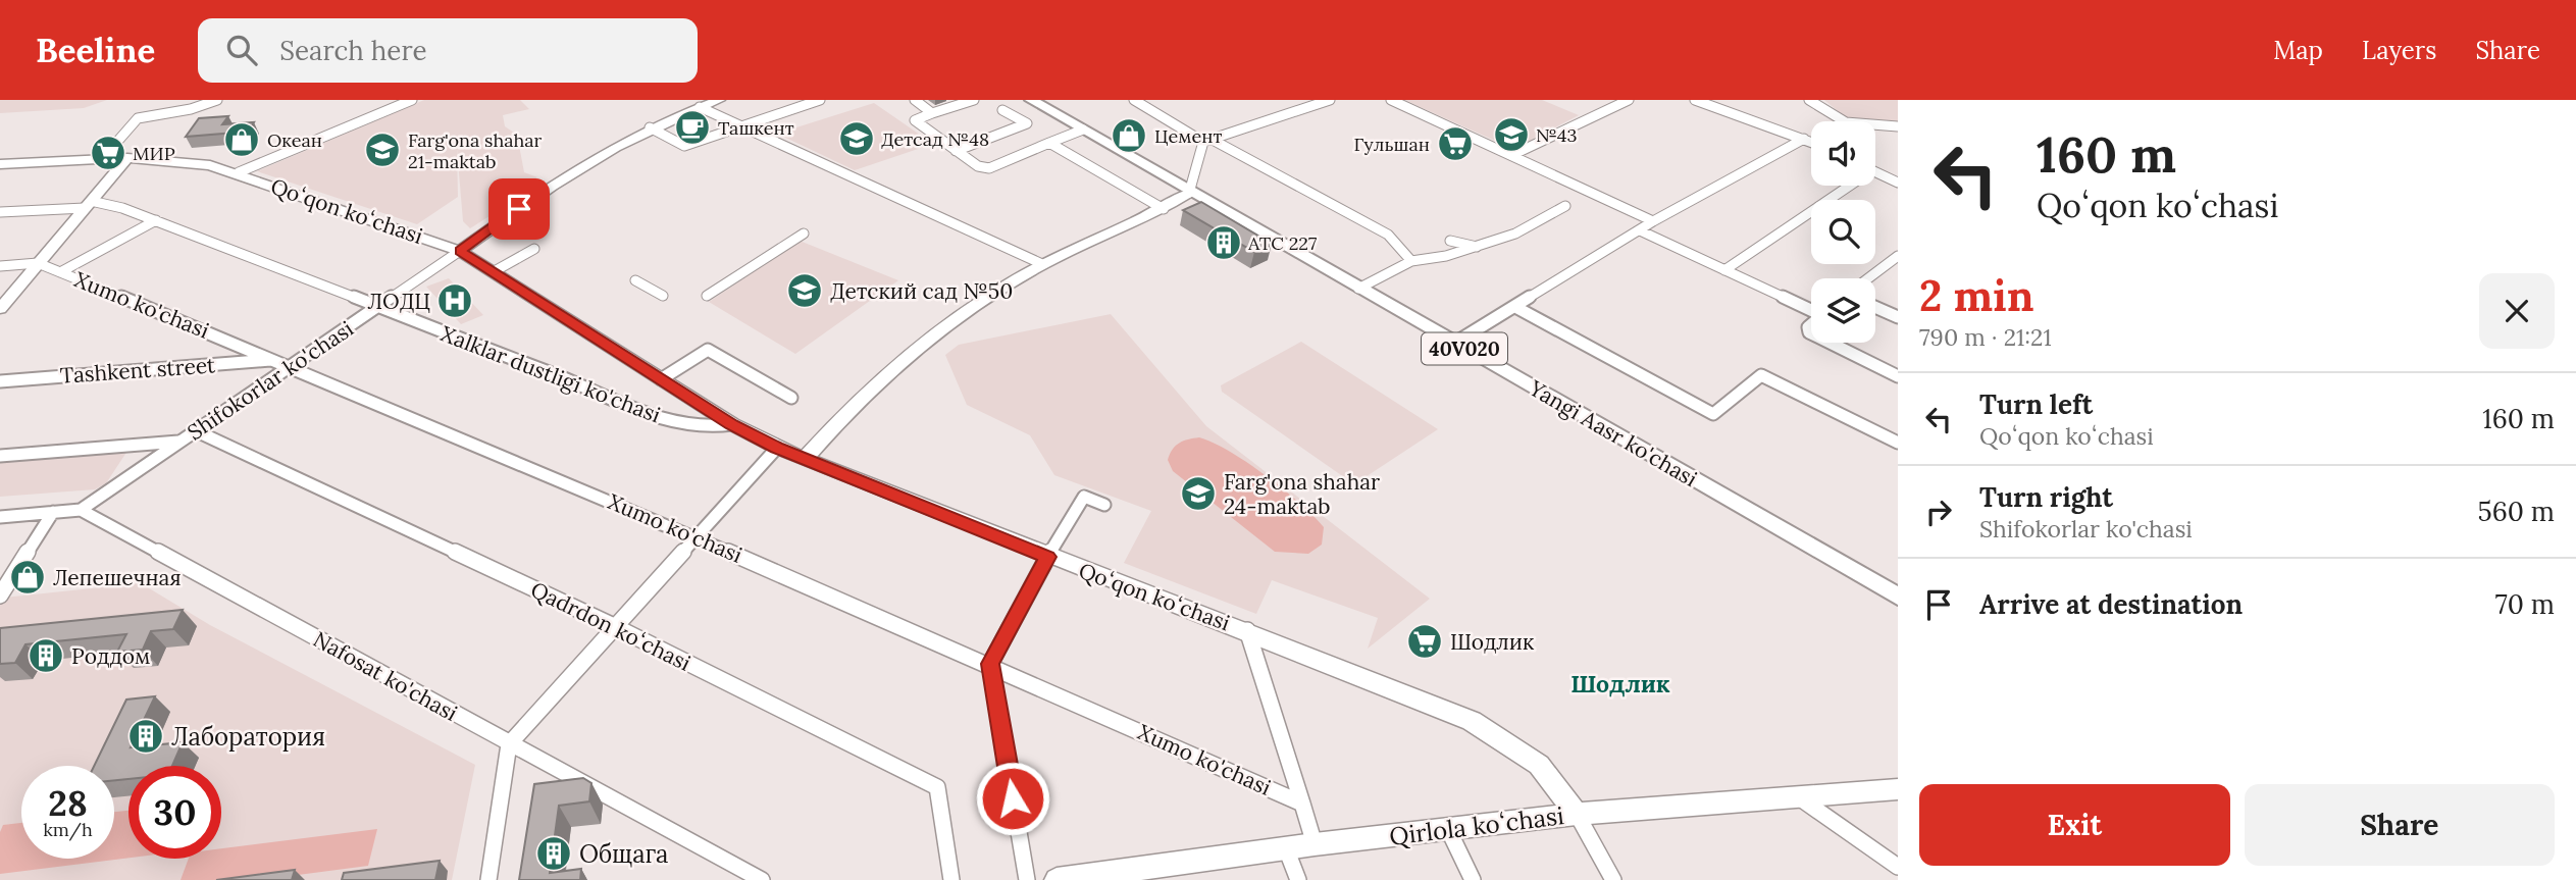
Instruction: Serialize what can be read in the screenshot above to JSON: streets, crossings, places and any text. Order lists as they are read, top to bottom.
{
  "streets": {
    "main road": ["40V020", "Yangi Aasr ko'chasi"],
    "street": [
      "Qoʻqon koʻchasi",
      "Xumo ko'chasi",
      "Tashkent street",
      "Xalklar dustligi ko'chasi",
      "Shifokorlar ko'chasi",
      "Qadrdon koʻchasi",
      "Nafosat ko'chasi",
      "Qirlola koʻchasi"
    ]
  },
  "crossings": [
    ["Qoʻqon koʻchasi", "Xalklar dustligi ko'chasi"],
    ["Qoʻqon koʻchasi", "Shifokorlar ko'chasi"],
    ["Qoʻqon koʻchasi", "Qirlola koʻchasi"],
    ["Xumo ko'chasi", "Tashkent street"],
    ["Xumo ko'chasi", "Shifokorlar ko'chasi"],
    ["Xalklar dustligi ko'chasi", "Shifokorlar ko'chasi"],
    ["Shifokorlar ko'chasi", "Qadrdon koʻchasi"],
    ["Shifokorlar ko'chasi", "Nafosat ko'chasi"]
  ],
  "districts": ["Шодлик"],
  "places": {
    "cafe": ["Ташкент"],
    "school or university": [
      "№43",
      "Детсад №48",
      "Farg'ona shahar 21-maktab",
      "Детский сад №50",
      "Farg'ona shahar 24-maktab"
    ],
    "shop": ["Цемент", "Океан", "Лепешечная"],
    "supermarket": ["Гульшан", "МИР", "Шодлик"],
    "building": [
      "АТС 227",
      "Роддом",
      "Лаборатория",
      "Общага"
    ],
    "hospital": ["ЛОДЦ"]
  },
  "page": {
    "header": "Beeline",
    "search": "Search here",
    "nav": ["Map", "Layers", "Share"],
    "turn": ["160 m", "Qoʻqon koʻchasi"],
    "heading": ["2 min", "790 m · 21:21"],
    "list": [
      {
        "name": "Turn left",
        "note": "Qoʻqon koʻchasi",
        "value": "160 m"
      },
      {
        "name": "Turn right",
        "note": "Shifokorlar ko'chasi",
        "value": "560 m"
      },
      {
        "name": "Arrive at destination",
        "value": "70 m"
      }
    ],
    "speed": "28 km/h",
    "limit": "30",
    "buttons": ["Exit", "Share"]
  }
}
